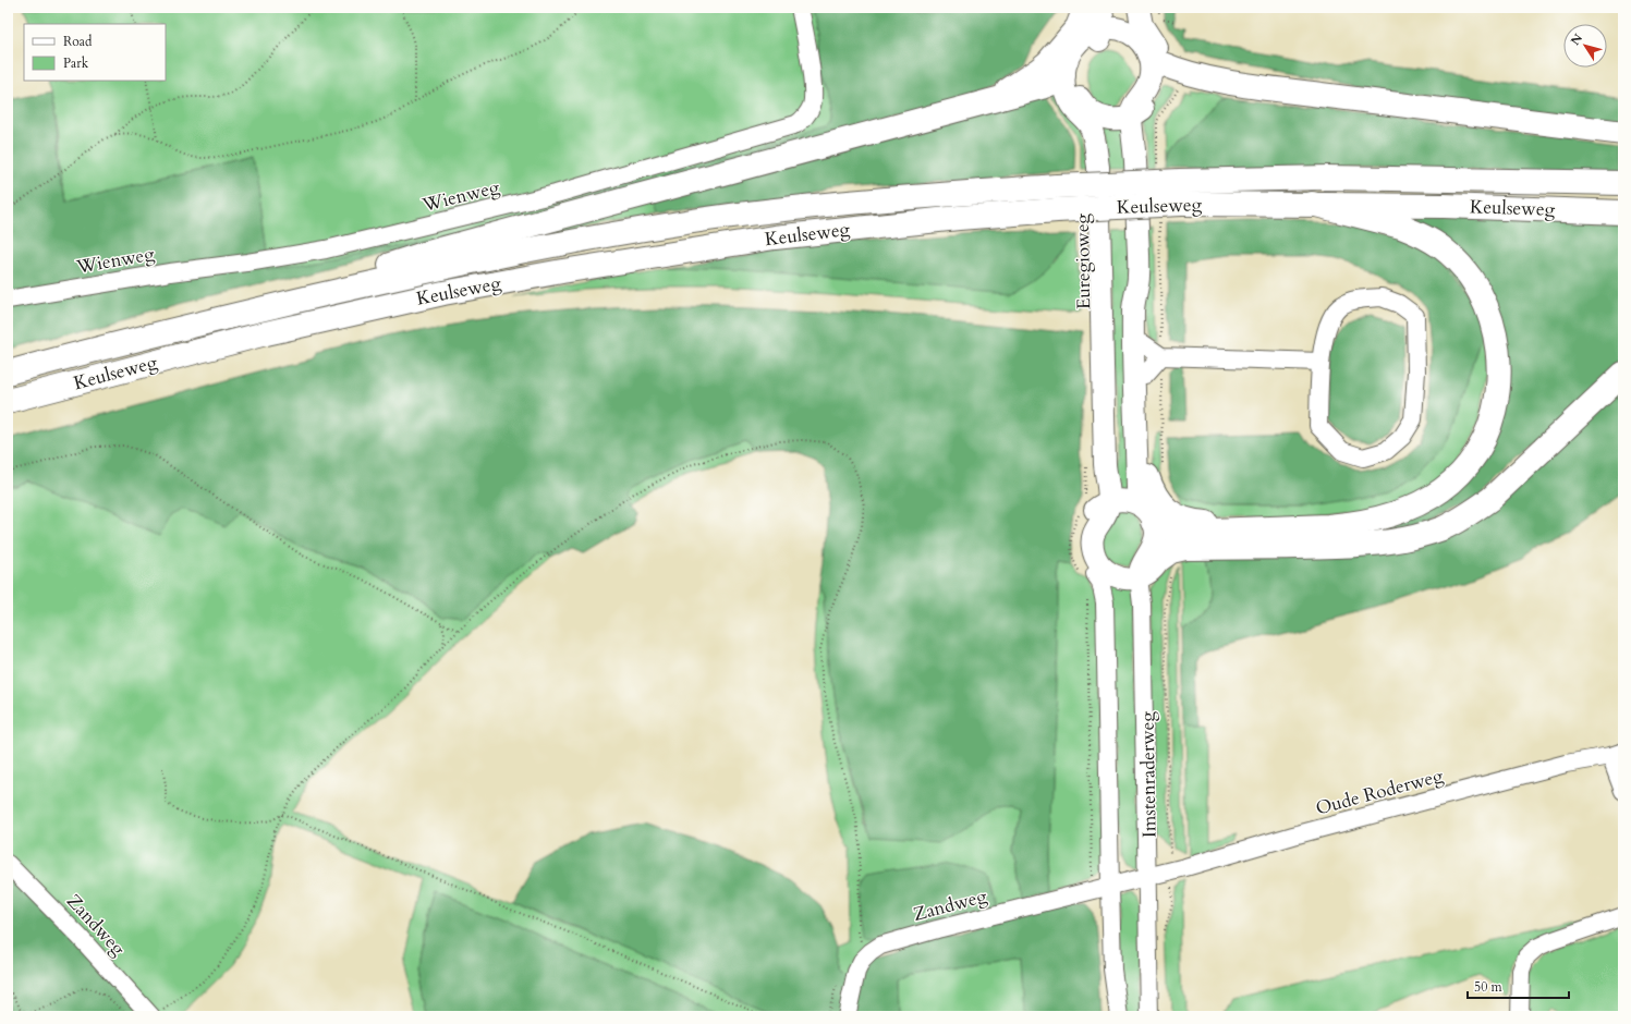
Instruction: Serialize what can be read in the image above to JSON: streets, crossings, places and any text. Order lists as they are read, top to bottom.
{
  "streets": {
    "highway": ["Keulseweg"],
    "main road": ["Euregioweg"],
    "street": [
      "Wienweg",
      "Imstenraderweg",
      "Oude Roderweg",
      "Zandweg"
    ]
  },
  "crossings": [
    ["Imstenraderweg", "Oude Roderweg"],
    ["Oude Roderweg", "Zandweg"]
  ],
  "legend": ["Road", "Park"],
  "scale_bar": "50 m",
  "north": "top left"
}
